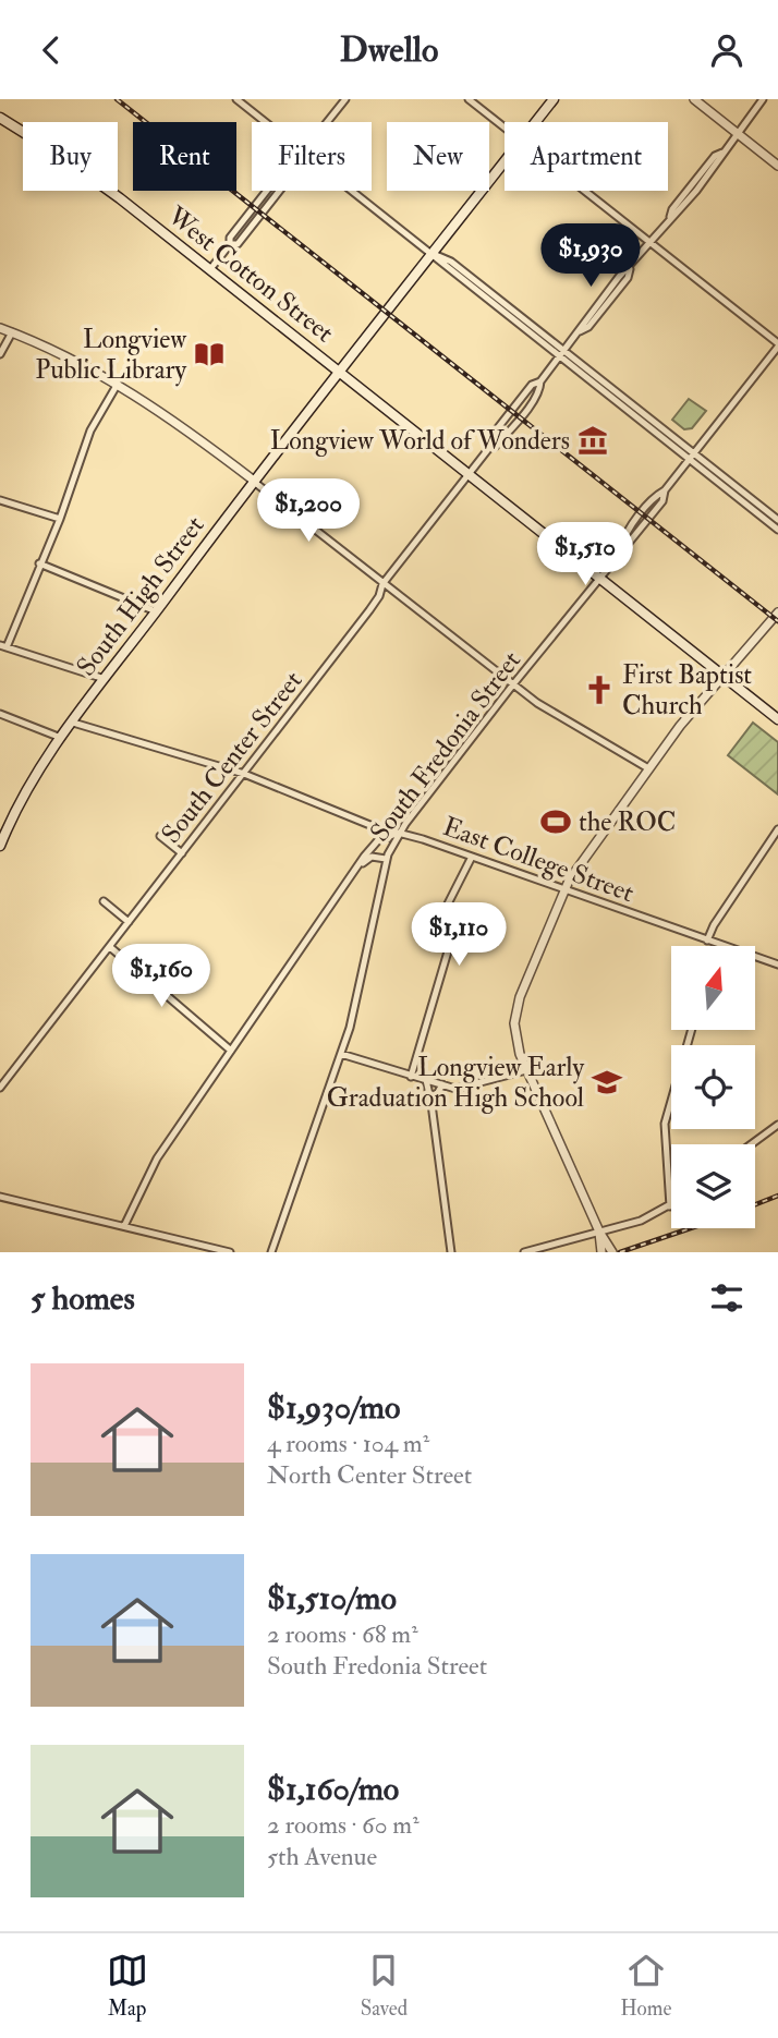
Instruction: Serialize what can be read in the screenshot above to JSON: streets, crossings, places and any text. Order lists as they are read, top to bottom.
{
  "streets": {
    "main road": ["West Cotton Street", "South High Street"],
    "street": ["South Fredonia Street", "South Center Street", "East College Street"]
  },
  "crossings": [
    ["West Cotton Street", "South High Street"],
    ["West Cotton Street", "South Fredonia Street"],
    ["West Cotton Street", "South Center Street"],
    ["South High Street", "East College Street"],
    ["South Fredonia Street", "East College Street"],
    ["South Center Street", "East College Street"]
  ],
  "places": {
    "library": ["Longview Public Library"],
    "museum": ["Longview World of Wonders"],
    "church": ["First Baptist Church"],
    "sports": ["the ROC"],
    "school or university": ["Longview Early Graduation High School"]
  },
  "north": "top",
  "page": {
    "header": "Dwello",
    "chip": [
      "Buy",
      "Rent",
      "Filters",
      "New",
      "Apartment"
    ],
    "price": [
      "$1,930",
      "$1,200",
      "$1,510",
      "$1,110",
      "$1,160"
    ],
    "heading": "5 homes",
    "list": [
      {
        "name": "$1,930/mo",
        "note": "4 rooms · 104 m² · North Center Street"
      },
      {
        "name": "$1,510/mo",
        "note": "2 rooms · 68 m² · South Fredonia Street"
      },
      {
        "name": "$1,160/mo",
        "note": "2 rooms · 60 m² · 5th Avenue"
      }
    ],
    "tabs": ["Map", "Saved", "Home"]
  }
}
